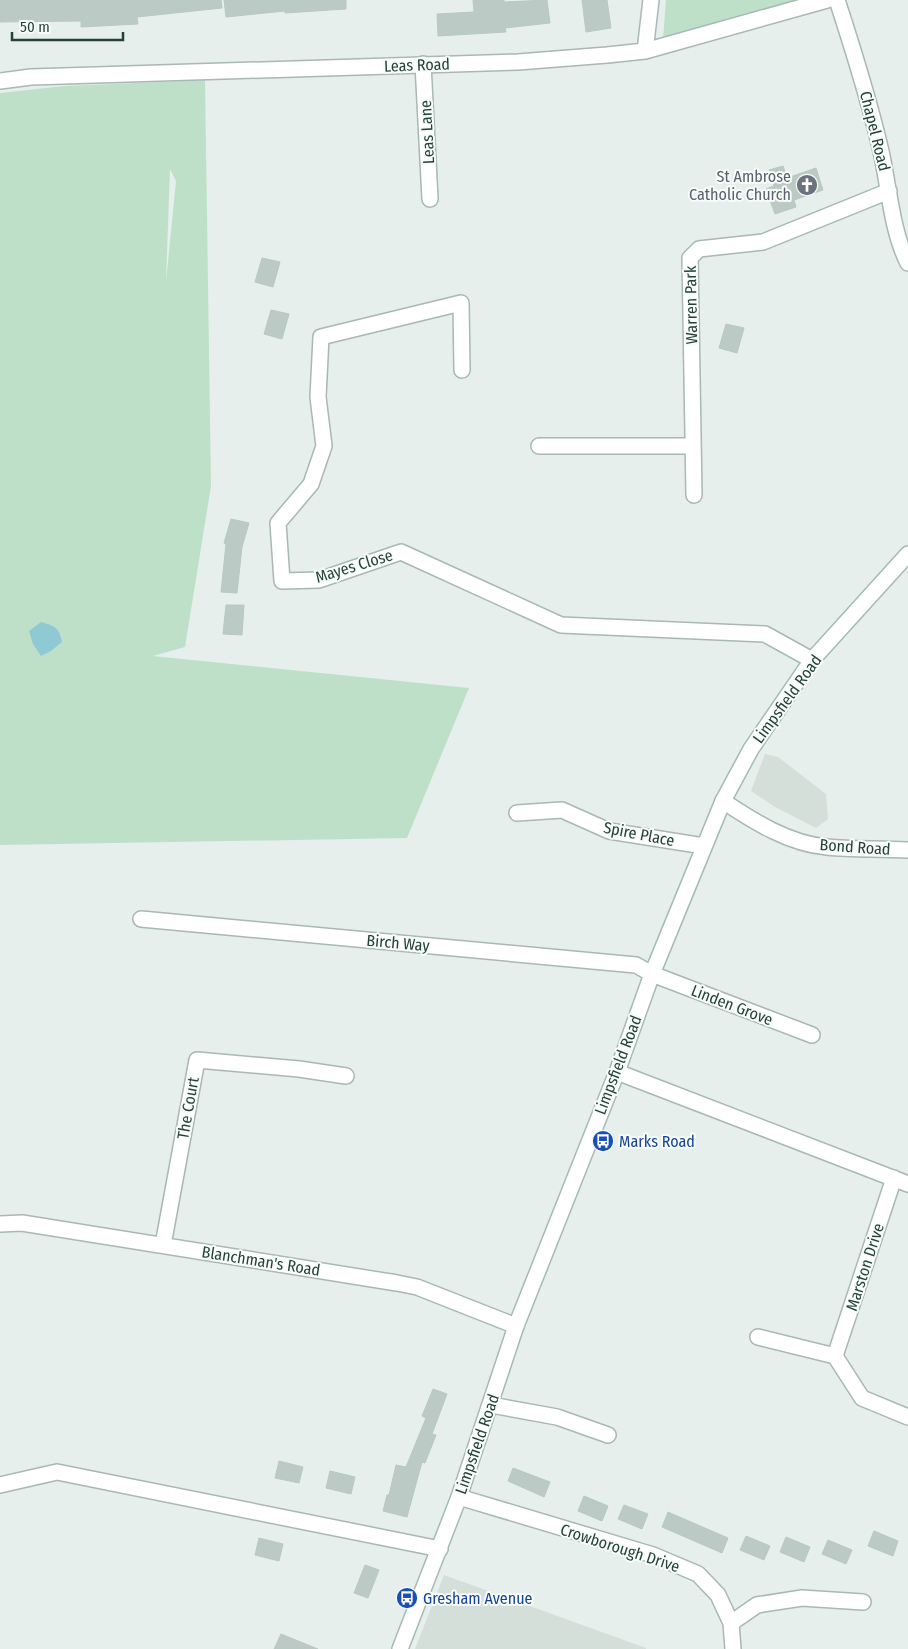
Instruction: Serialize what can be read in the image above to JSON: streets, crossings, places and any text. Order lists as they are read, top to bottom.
{
  "streets": {
    "street": [
      "Leas Road",
      "Chapel Road",
      "Leas Lane",
      "Warren Park",
      "Mayes Close",
      "Limpsfield Road",
      "Spire Place",
      "Bond Road",
      "Birch Way",
      "Linden Grove",
      "The Court",
      "Blanchman's Road",
      "Marston Drive",
      "Crowborough Drive"
    ]
  },
  "crossings": [
    ["Leas Road", "Leas Lane"],
    ["Chapel Road", "Warren Park"],
    ["Mayes Close", "Limpsfield Road"],
    ["Limpsfield Road", "Spire Place"],
    ["Limpsfield Road", "Bond Road"],
    ["Limpsfield Road", "Birch Way"],
    ["Limpsfield Road", "Linden Grove"],
    ["Limpsfield Road", "Blanchman's Road"],
    ["Limpsfield Road", "Crowborough Drive"],
    ["Birch Way", "Linden Grove"],
    ["The Court", "Blanchman's Road"]
  ],
  "places": {
    "church": ["St Ambrose Catholic Church"],
    "bus stop": ["Marks Road", "Gresham Avenue"]
  },
  "scale_bar": "50 m"
}
